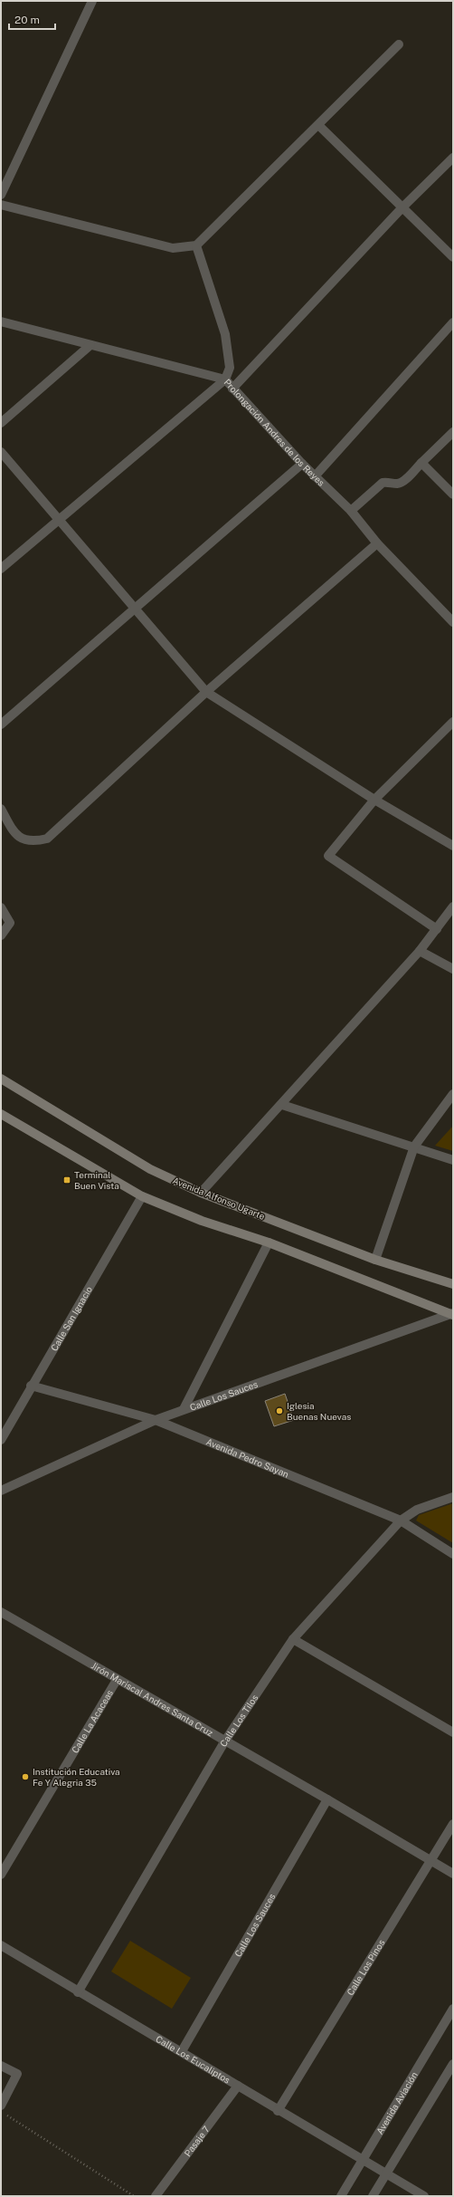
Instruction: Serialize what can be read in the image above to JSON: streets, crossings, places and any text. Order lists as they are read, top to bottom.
{
  "streets": {
    "main road": ["Avenida Alfonso Ugarte"],
    "street": [
      "Prolongación Andres de los Reyes",
      "Calle San Ignacio",
      "Calle Los Sauces",
      "Avenida Pedro Sayan",
      "Jirón Mariscal Andres Santa Cruz",
      "Calle Los Tilos",
      "Calle La Acaceas",
      "Calle Los Pinos",
      "Calle Los Eucaliptos",
      "Avenida Aviación",
      "Pasaje 7"
    ]
  },
  "crossings": [
    ["Calle San Ignacio", "Avenida Pedro Sayan"],
    ["Calle Los Sauces", "Avenida Pedro Sayan"],
    ["Calle Los Sauces", "Jirón Mariscal Andres Santa Cruz"],
    ["Calle Los Sauces", "Calle Los Eucaliptos"],
    ["Avenida Pedro Sayan", "Calle Los Tilos"],
    ["Jirón Mariscal Andres Santa Cruz", "Calle Los Tilos"],
    ["Jirón Mariscal Andres Santa Cruz", "Calle La Acaceas"],
    ["Jirón Mariscal Andres Santa Cruz", "Calle Los Pinos"],
    ["Calle Los Tilos", "Calle Los Eucaliptos"],
    ["Calle Los Pinos", "Calle Los Eucaliptos"],
    ["Calle Los Eucaliptos", "Avenida Aviación"],
    ["Calle Los Eucaliptos", "Pasaje 7"]
  ],
  "places": {
    "transit": ["Terminal Buen Vista"],
    "other": ["Iglesia Buenas Nuevas", "Institución Educativa Fe Y Alegria 35"]
  },
  "scale_bar": "20 m"
}
